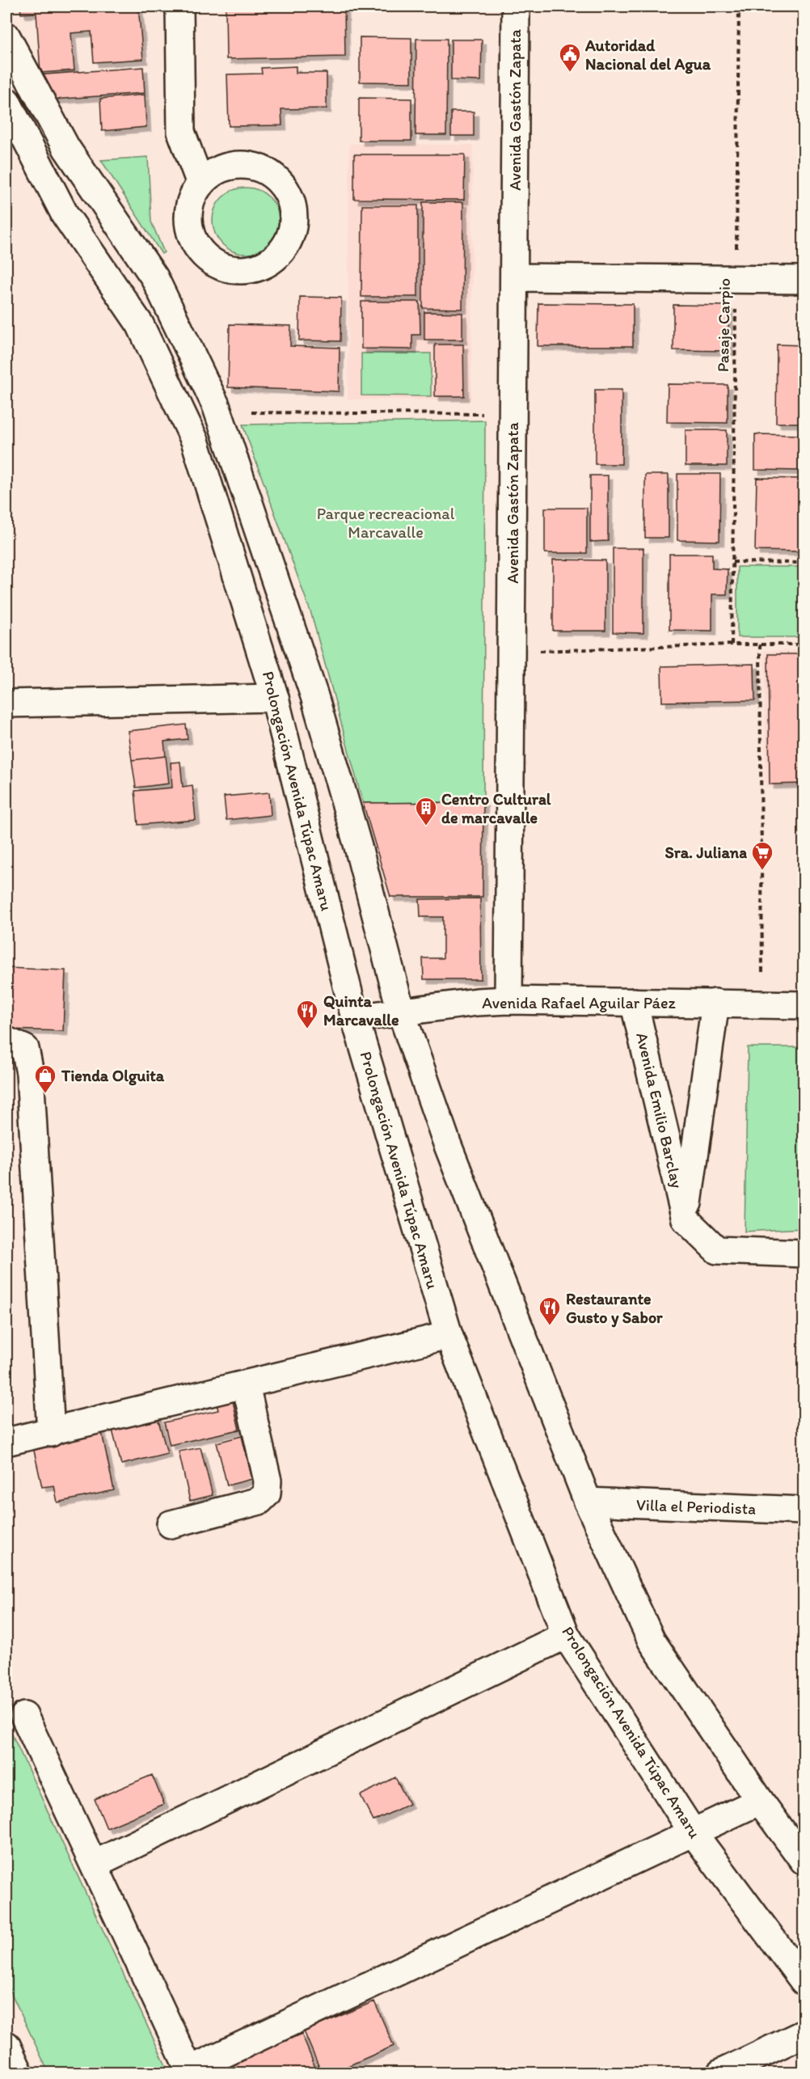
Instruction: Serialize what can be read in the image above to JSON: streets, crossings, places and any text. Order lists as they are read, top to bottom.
{
  "streets": {
    "street": [
      "Avenida Gastón Zapata",
      "Prolongación Avenida Túpac Amaru",
      "Avenida Rafael Aguilar Páez",
      "Avenida Emilio Barclay",
      "Villa el Periodista"
    ],
    "path": ["Pasaje Carpio"]
  },
  "crossings": [
    ["Avenida Gastón Zapata", "Avenida Rafael Aguilar Páez"],
    ["Prolongación Avenida Túpac Amaru", "Avenida Rafael Aguilar Páez"],
    ["Avenida Rafael Aguilar Páez", "Avenida Emilio Barclay"]
  ],
  "parks": ["Parque recreacional Marcavalle"],
  "places": {
    "public building": ["Autoridad Nacional del Agua"],
    "building": ["Centro Cultural de marcavalle"],
    "supermarket": ["Sra. Juliana"],
    "restaurant": ["Quinta Marcavalle", "Restaurante Gusto y Sabor"],
    "shop": ["Tienda Olguita"]
  }
}
